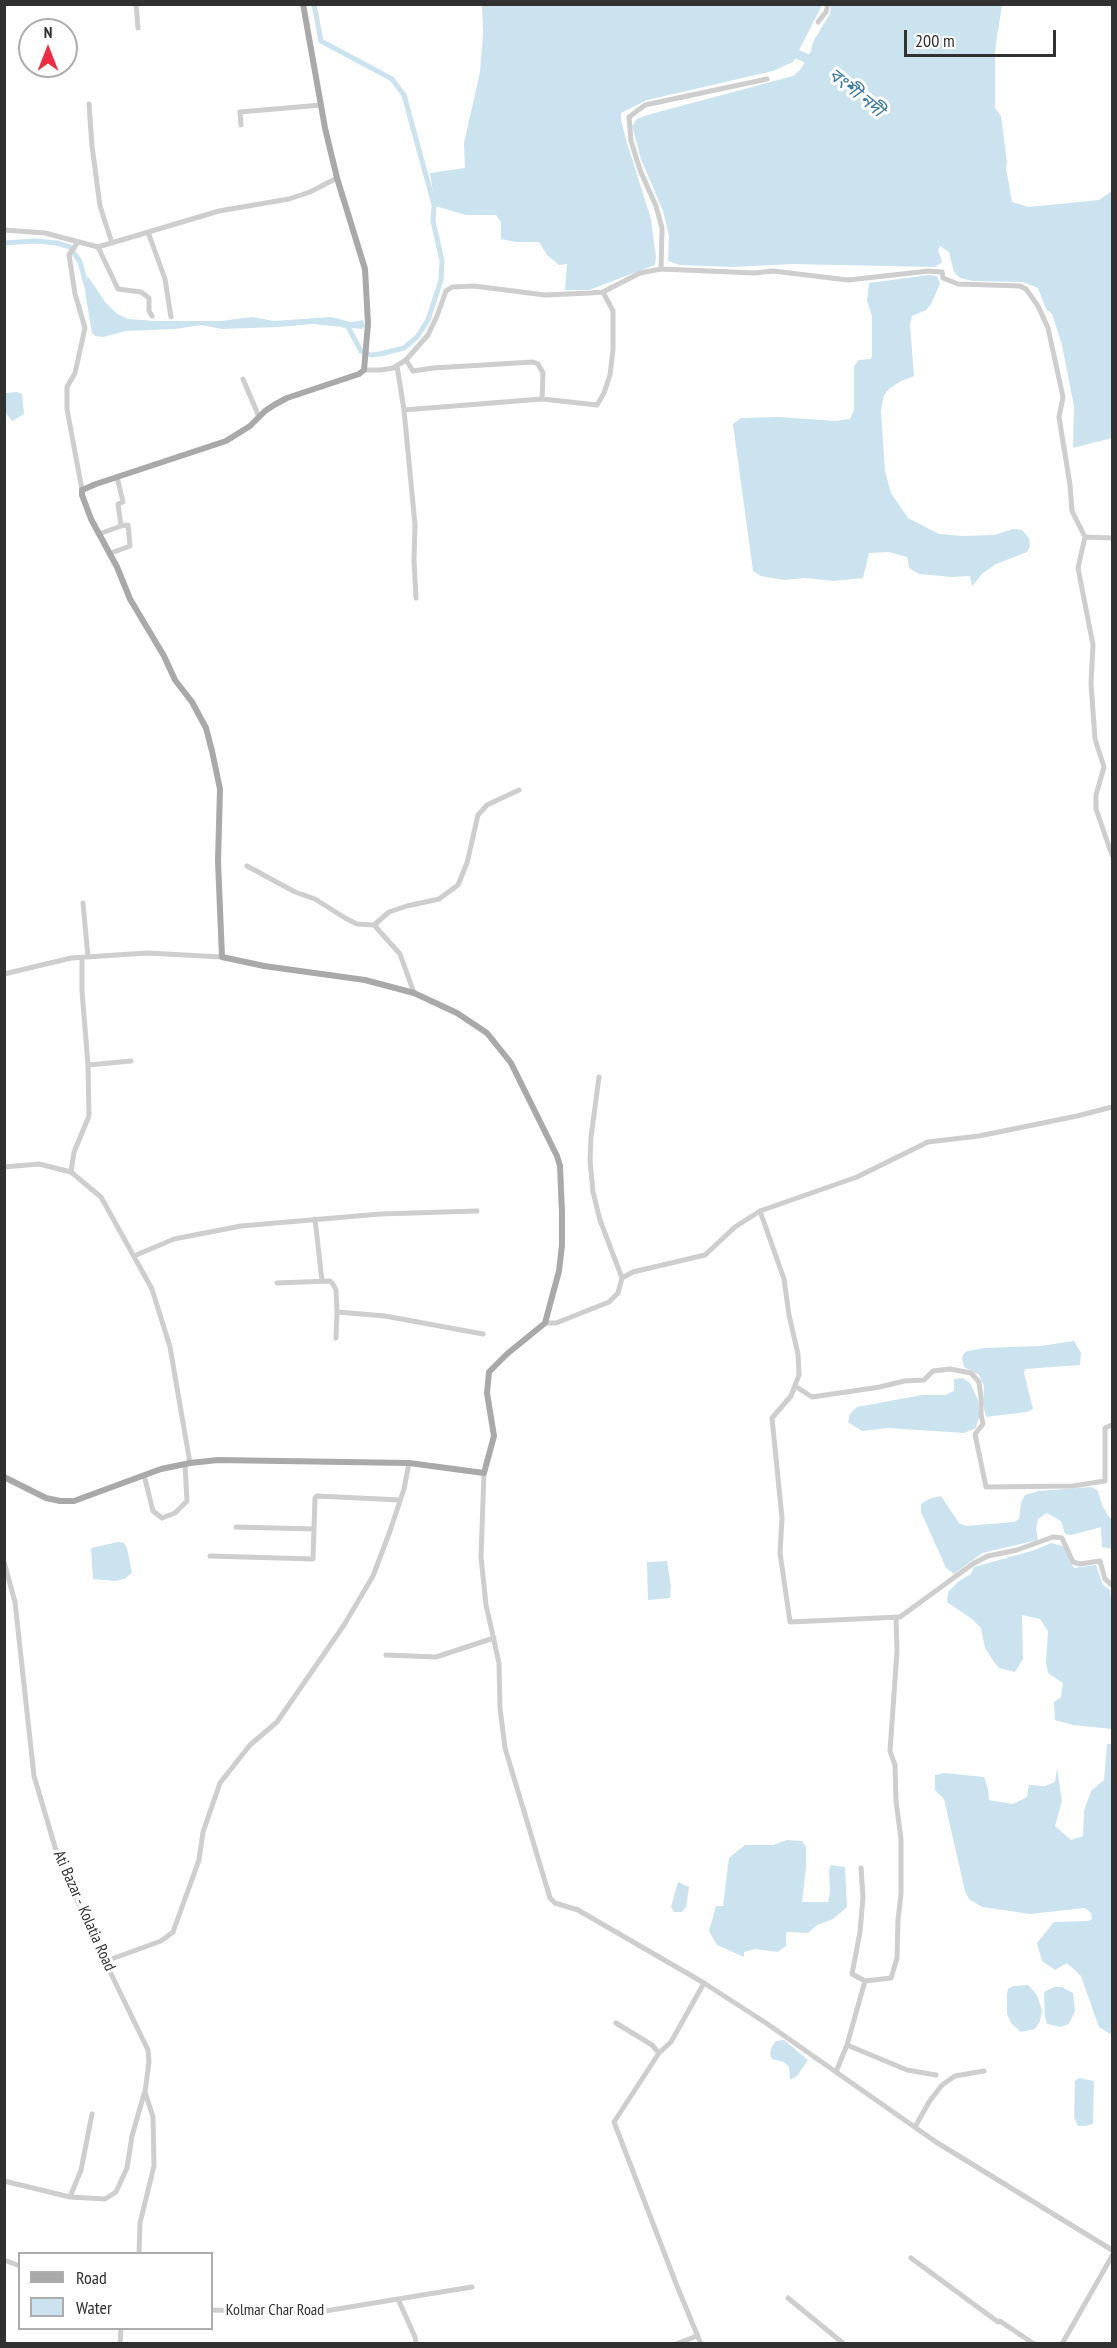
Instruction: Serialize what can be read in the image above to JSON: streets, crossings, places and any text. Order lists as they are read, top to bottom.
{
  "streets": {
    "street": ["Ati Bazar - Kolatia Road", "Kolmar Char Road"]
  },
  "water": ["বংশী নদী"],
  "legend": ["Road", "Water"],
  "scale_bar": "200 m",
  "north": "top"
}
